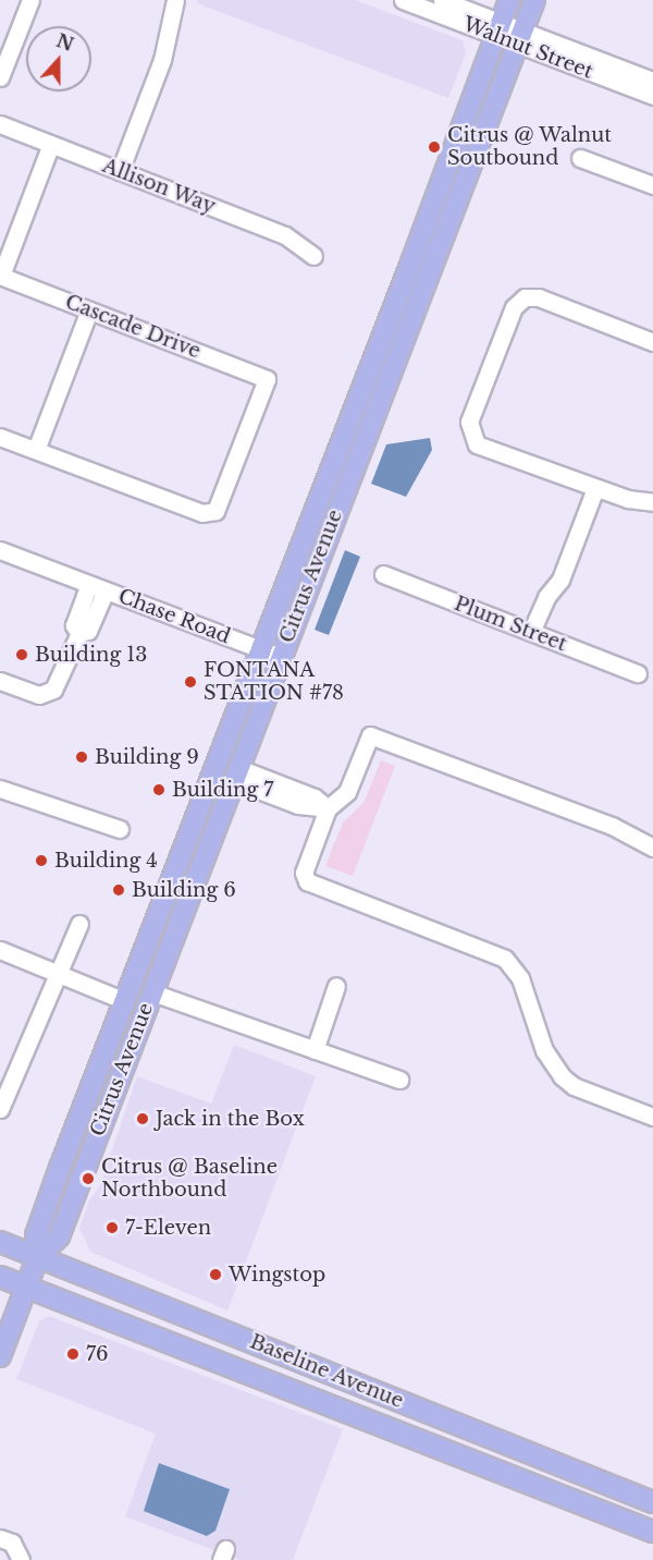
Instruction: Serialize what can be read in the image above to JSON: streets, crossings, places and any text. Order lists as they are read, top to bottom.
{
  "streets": {
    "main road": ["Citrus Avenue", "Baseline Avenue"],
    "street": [
      "Walnut Street",
      "Allison Way",
      "Cascade Drive",
      "Chase Road",
      "Plum Street"
    ]
  },
  "crossings": [
    ["Walnut Street", "Citrus Avenue"],
    ["Citrus Avenue", "Chase Road"],
    ["Citrus Avenue", "Baseline Avenue"]
  ],
  "places": [
    "Citrus @ Walnut Soutbound",
    "Building 13",
    "FONTANA STATION #78",
    "Building 9",
    "Building 7",
    "Building 4",
    "Building 6",
    "Jack in the Box",
    "Citrus @ Baseline Northbound",
    "7-Eleven",
    "Wingstop",
    "76"
  ],
  "north": "top"
}
